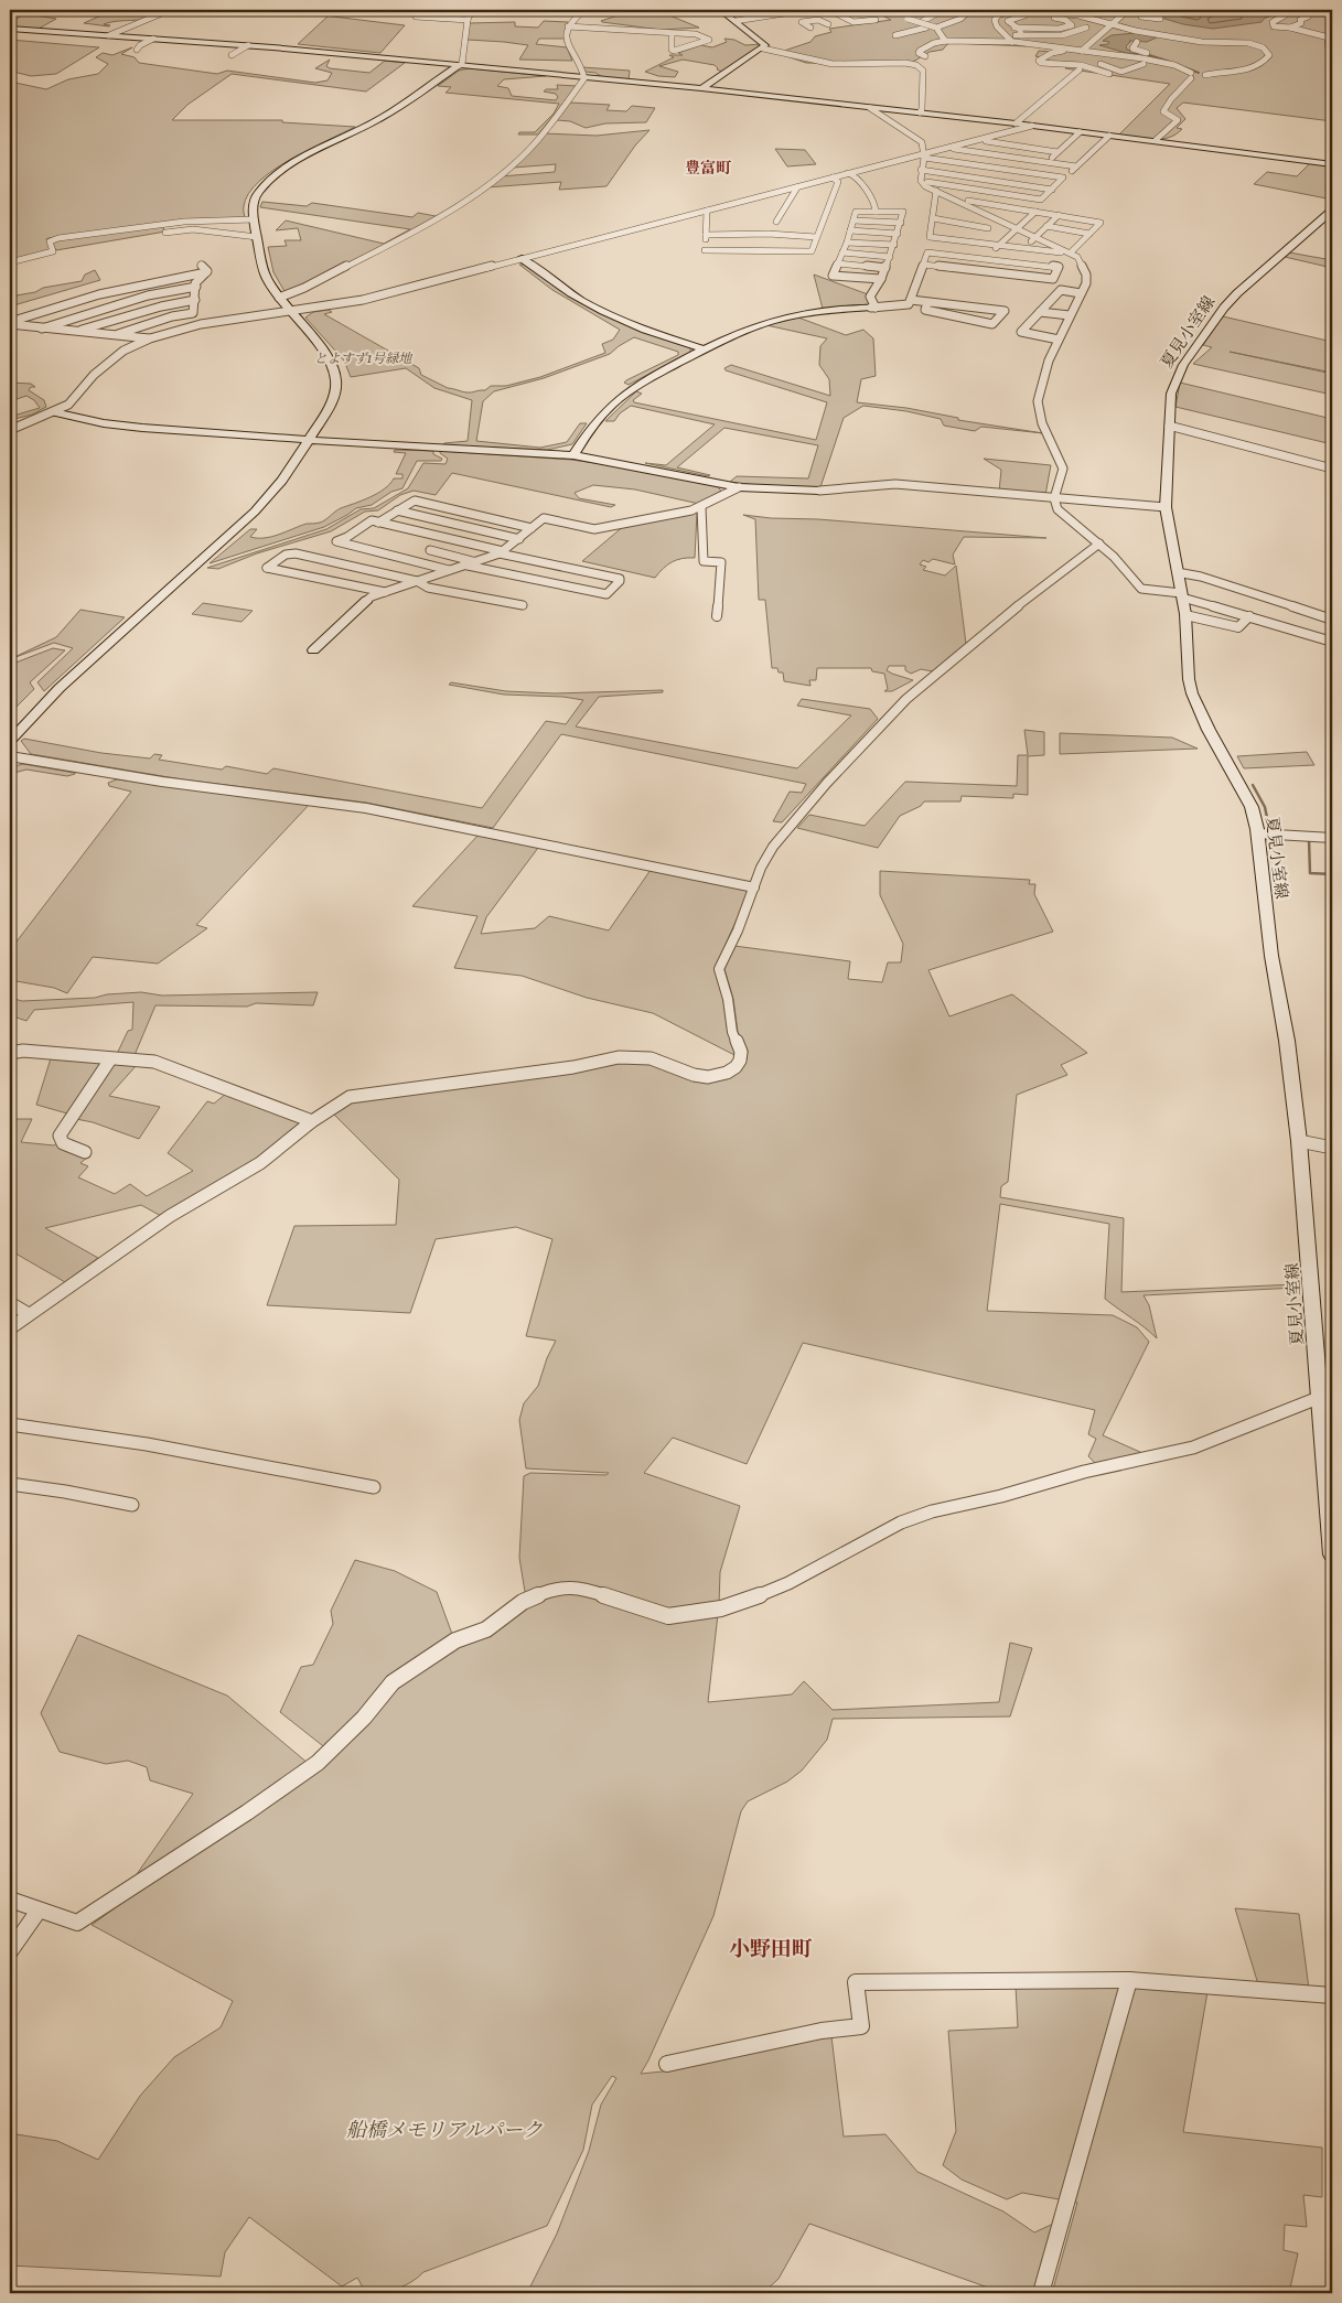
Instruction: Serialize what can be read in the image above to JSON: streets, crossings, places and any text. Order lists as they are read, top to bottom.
{
  "streets": {
    "street": ["夏見小室線"]
  },
  "districts": ["豊富町", "小野田町"],
  "parks": ["とよすず1号緑地", "船橋メモリアルパーク"]
}
